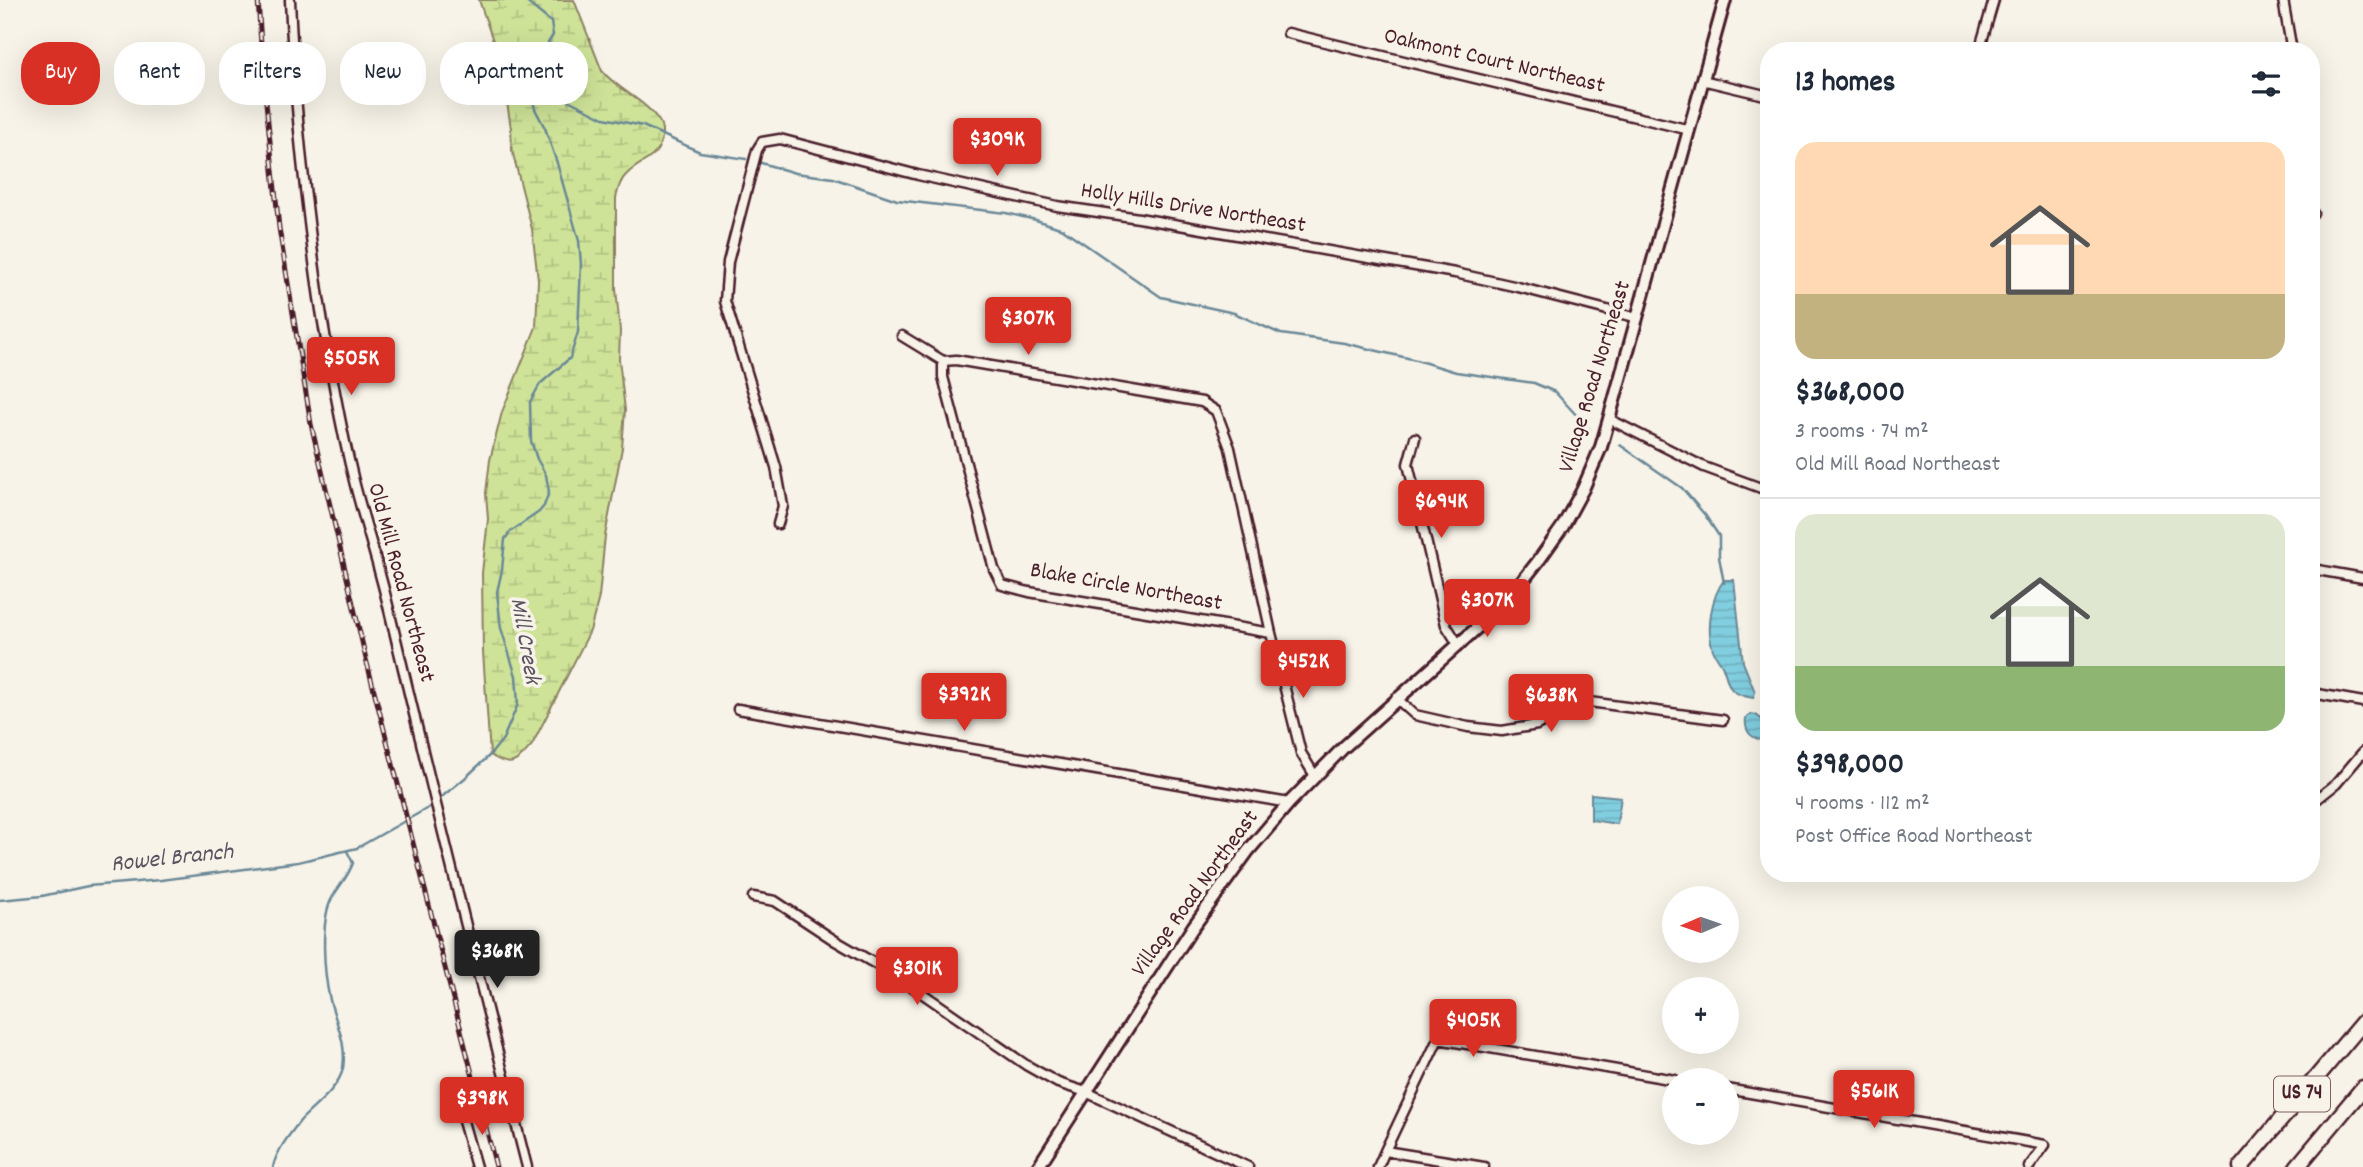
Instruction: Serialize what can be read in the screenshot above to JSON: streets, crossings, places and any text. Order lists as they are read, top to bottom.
{
  "streets": {
    "highway": ["US 74"],
    "main road": ["Village Road Northeast"],
    "street": [
      "Oakmont Court Northeast",
      "Holly Hills Drive Northeast",
      "Old Mill Road Northeast",
      "Blake Circle Northeast"
    ]
  },
  "crossings": [
    ["Oakmont Court Northeast", "Village Road Northeast"],
    ["Holly Hills Drive Northeast", "Village Road Northeast"]
  ],
  "water": ["Mill Creek", "Rowel Branch"],
  "north": "left",
  "page": {
    "chip": [
      "Buy",
      "Rent",
      "Filters",
      "New",
      "Apartment"
    ],
    "heading": "13 homes",
    "price": [
      "$309K",
      "$307K",
      "$505K",
      "$694K",
      "$307K",
      "$452K",
      "$392K",
      "$638K",
      "$368K",
      "$301K",
      "$405K",
      "$561K",
      "$398K"
    ],
    "list": [
      {
        "name": "$368,000",
        "note": "3 rooms · 74 m² · Old Mill Road Northeast"
      },
      {
        "name": "$398,000",
        "note": "4 rooms · 112 m² · Post Office Road Northeast"
      }
    ],
    "map_buttons": ["+", "−"]
  }
}
